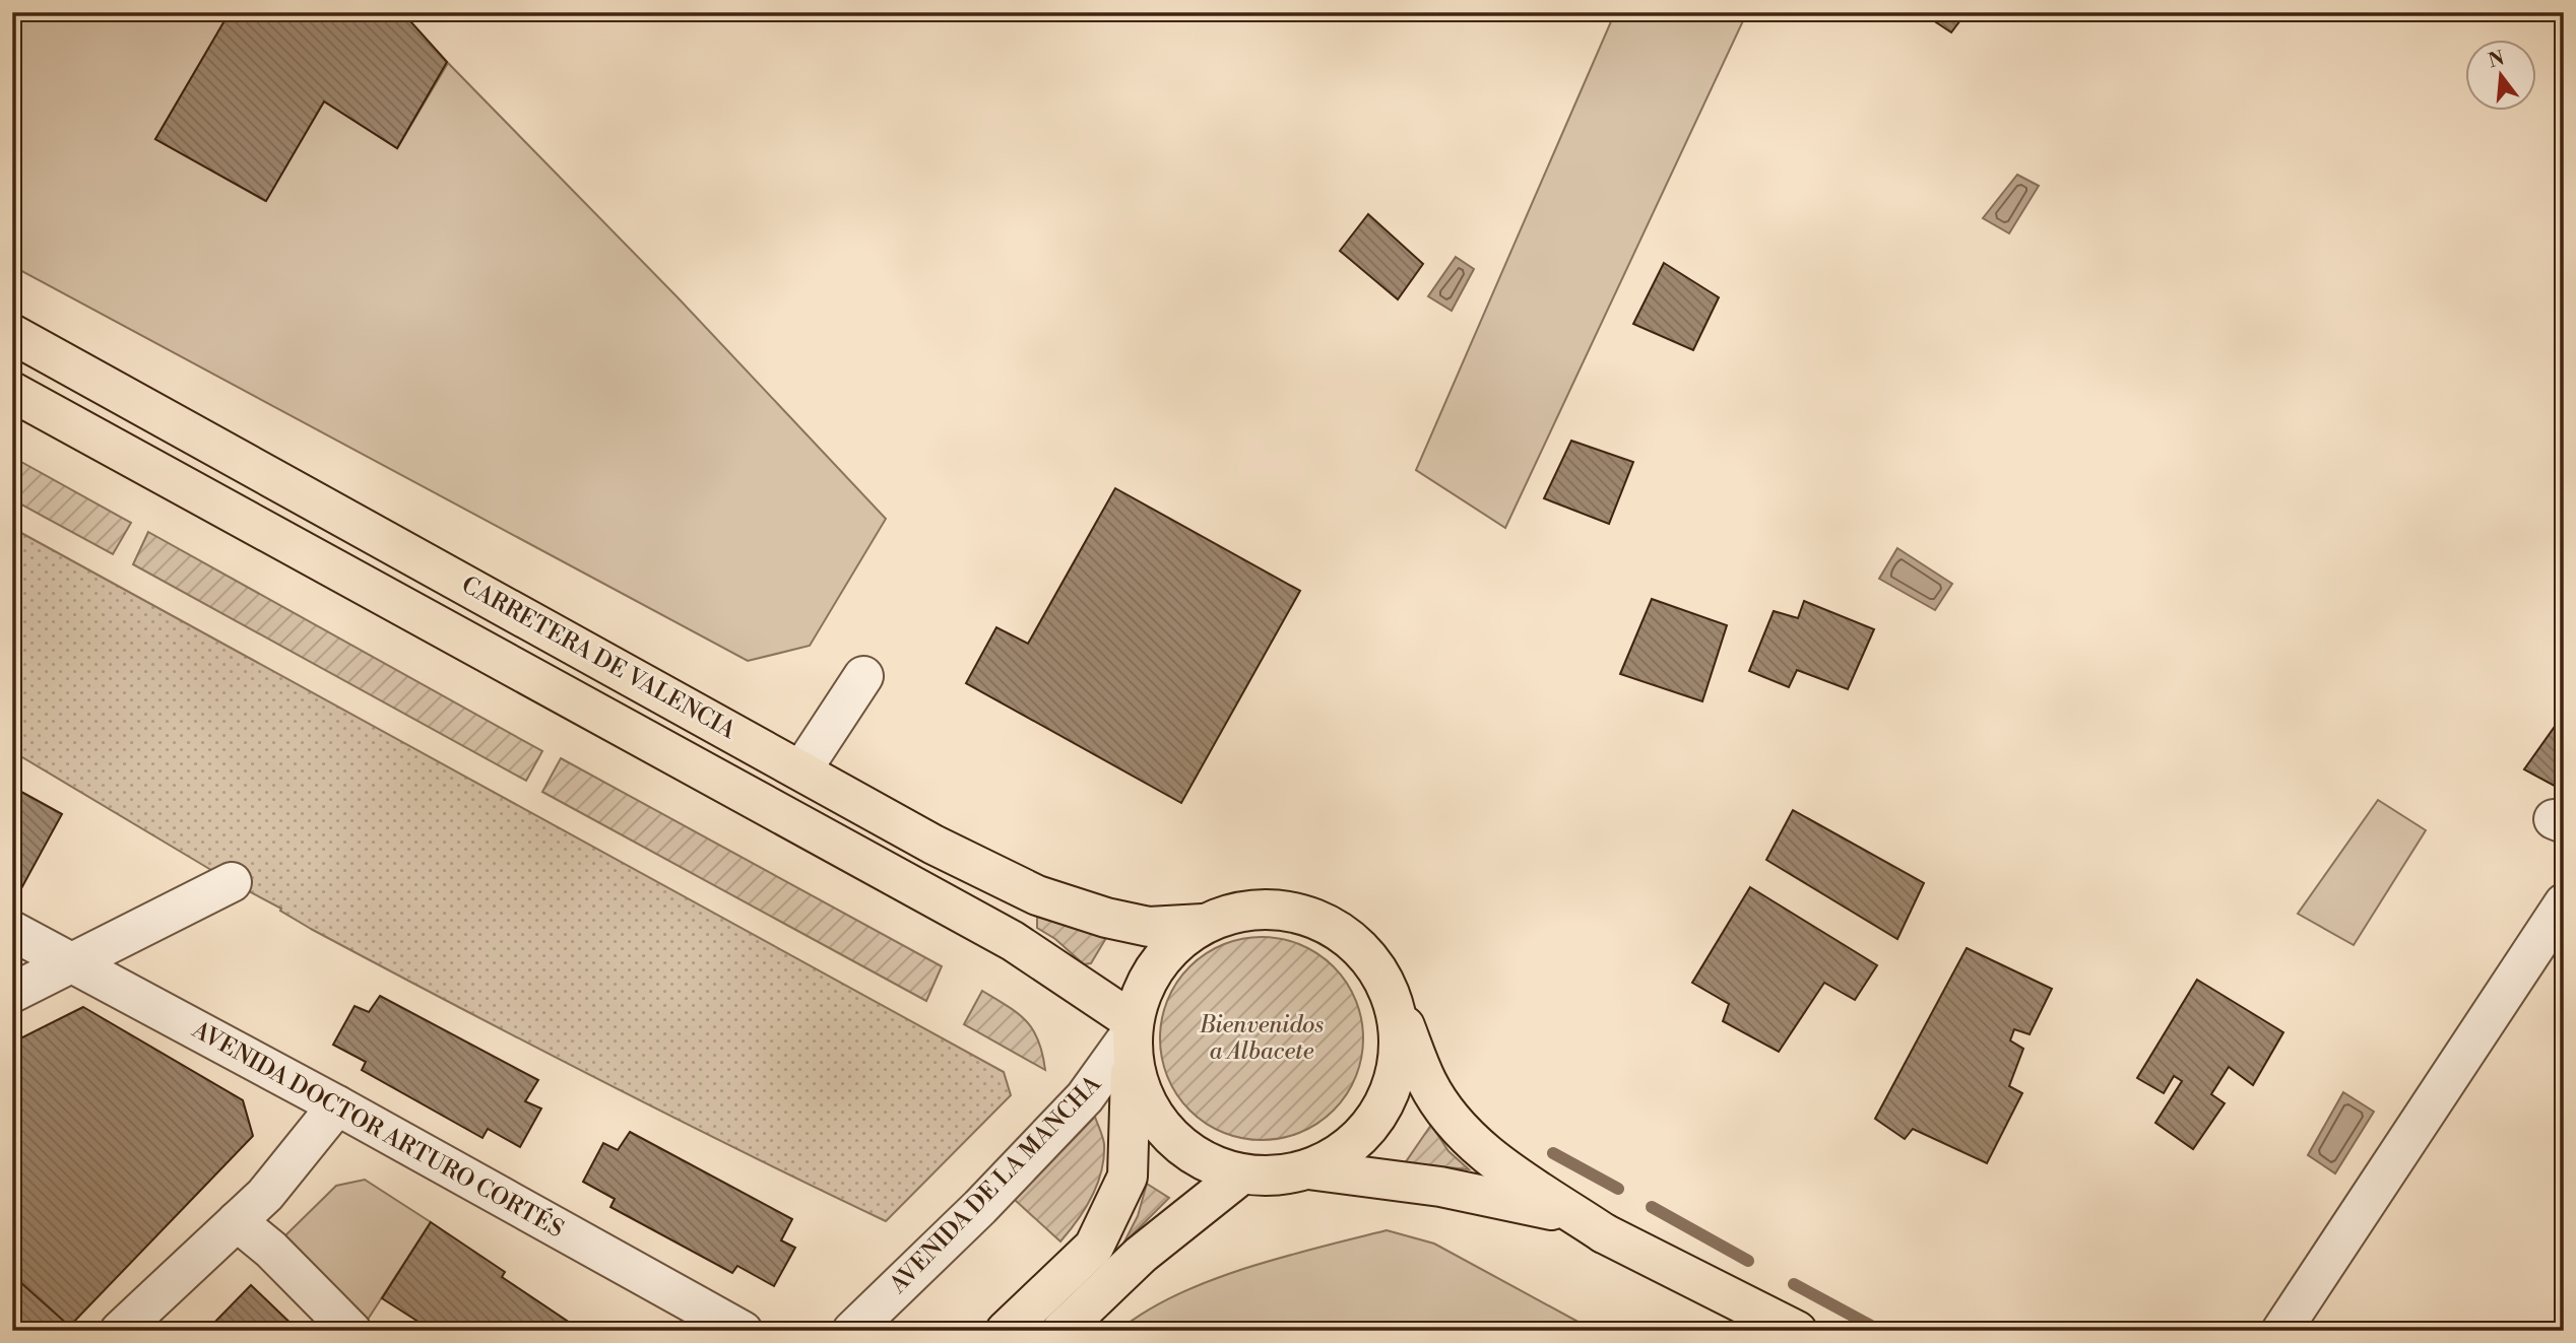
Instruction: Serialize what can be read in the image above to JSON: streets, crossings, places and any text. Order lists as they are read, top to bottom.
{
  "streets": {
    "main road": ["CARRETERA DE VALENCIA", "AVENIDA DE LA MANCHA"],
    "street": ["AVENIDA DOCTOR ARTURO CORTÉS"]
  },
  "crossings": [
    ["CARRETERA DE VALENCIA", "AVENIDA DE LA MANCHA"]
  ],
  "parks": ["Bienvenidos a Albacete"],
  "north": "top"
}
